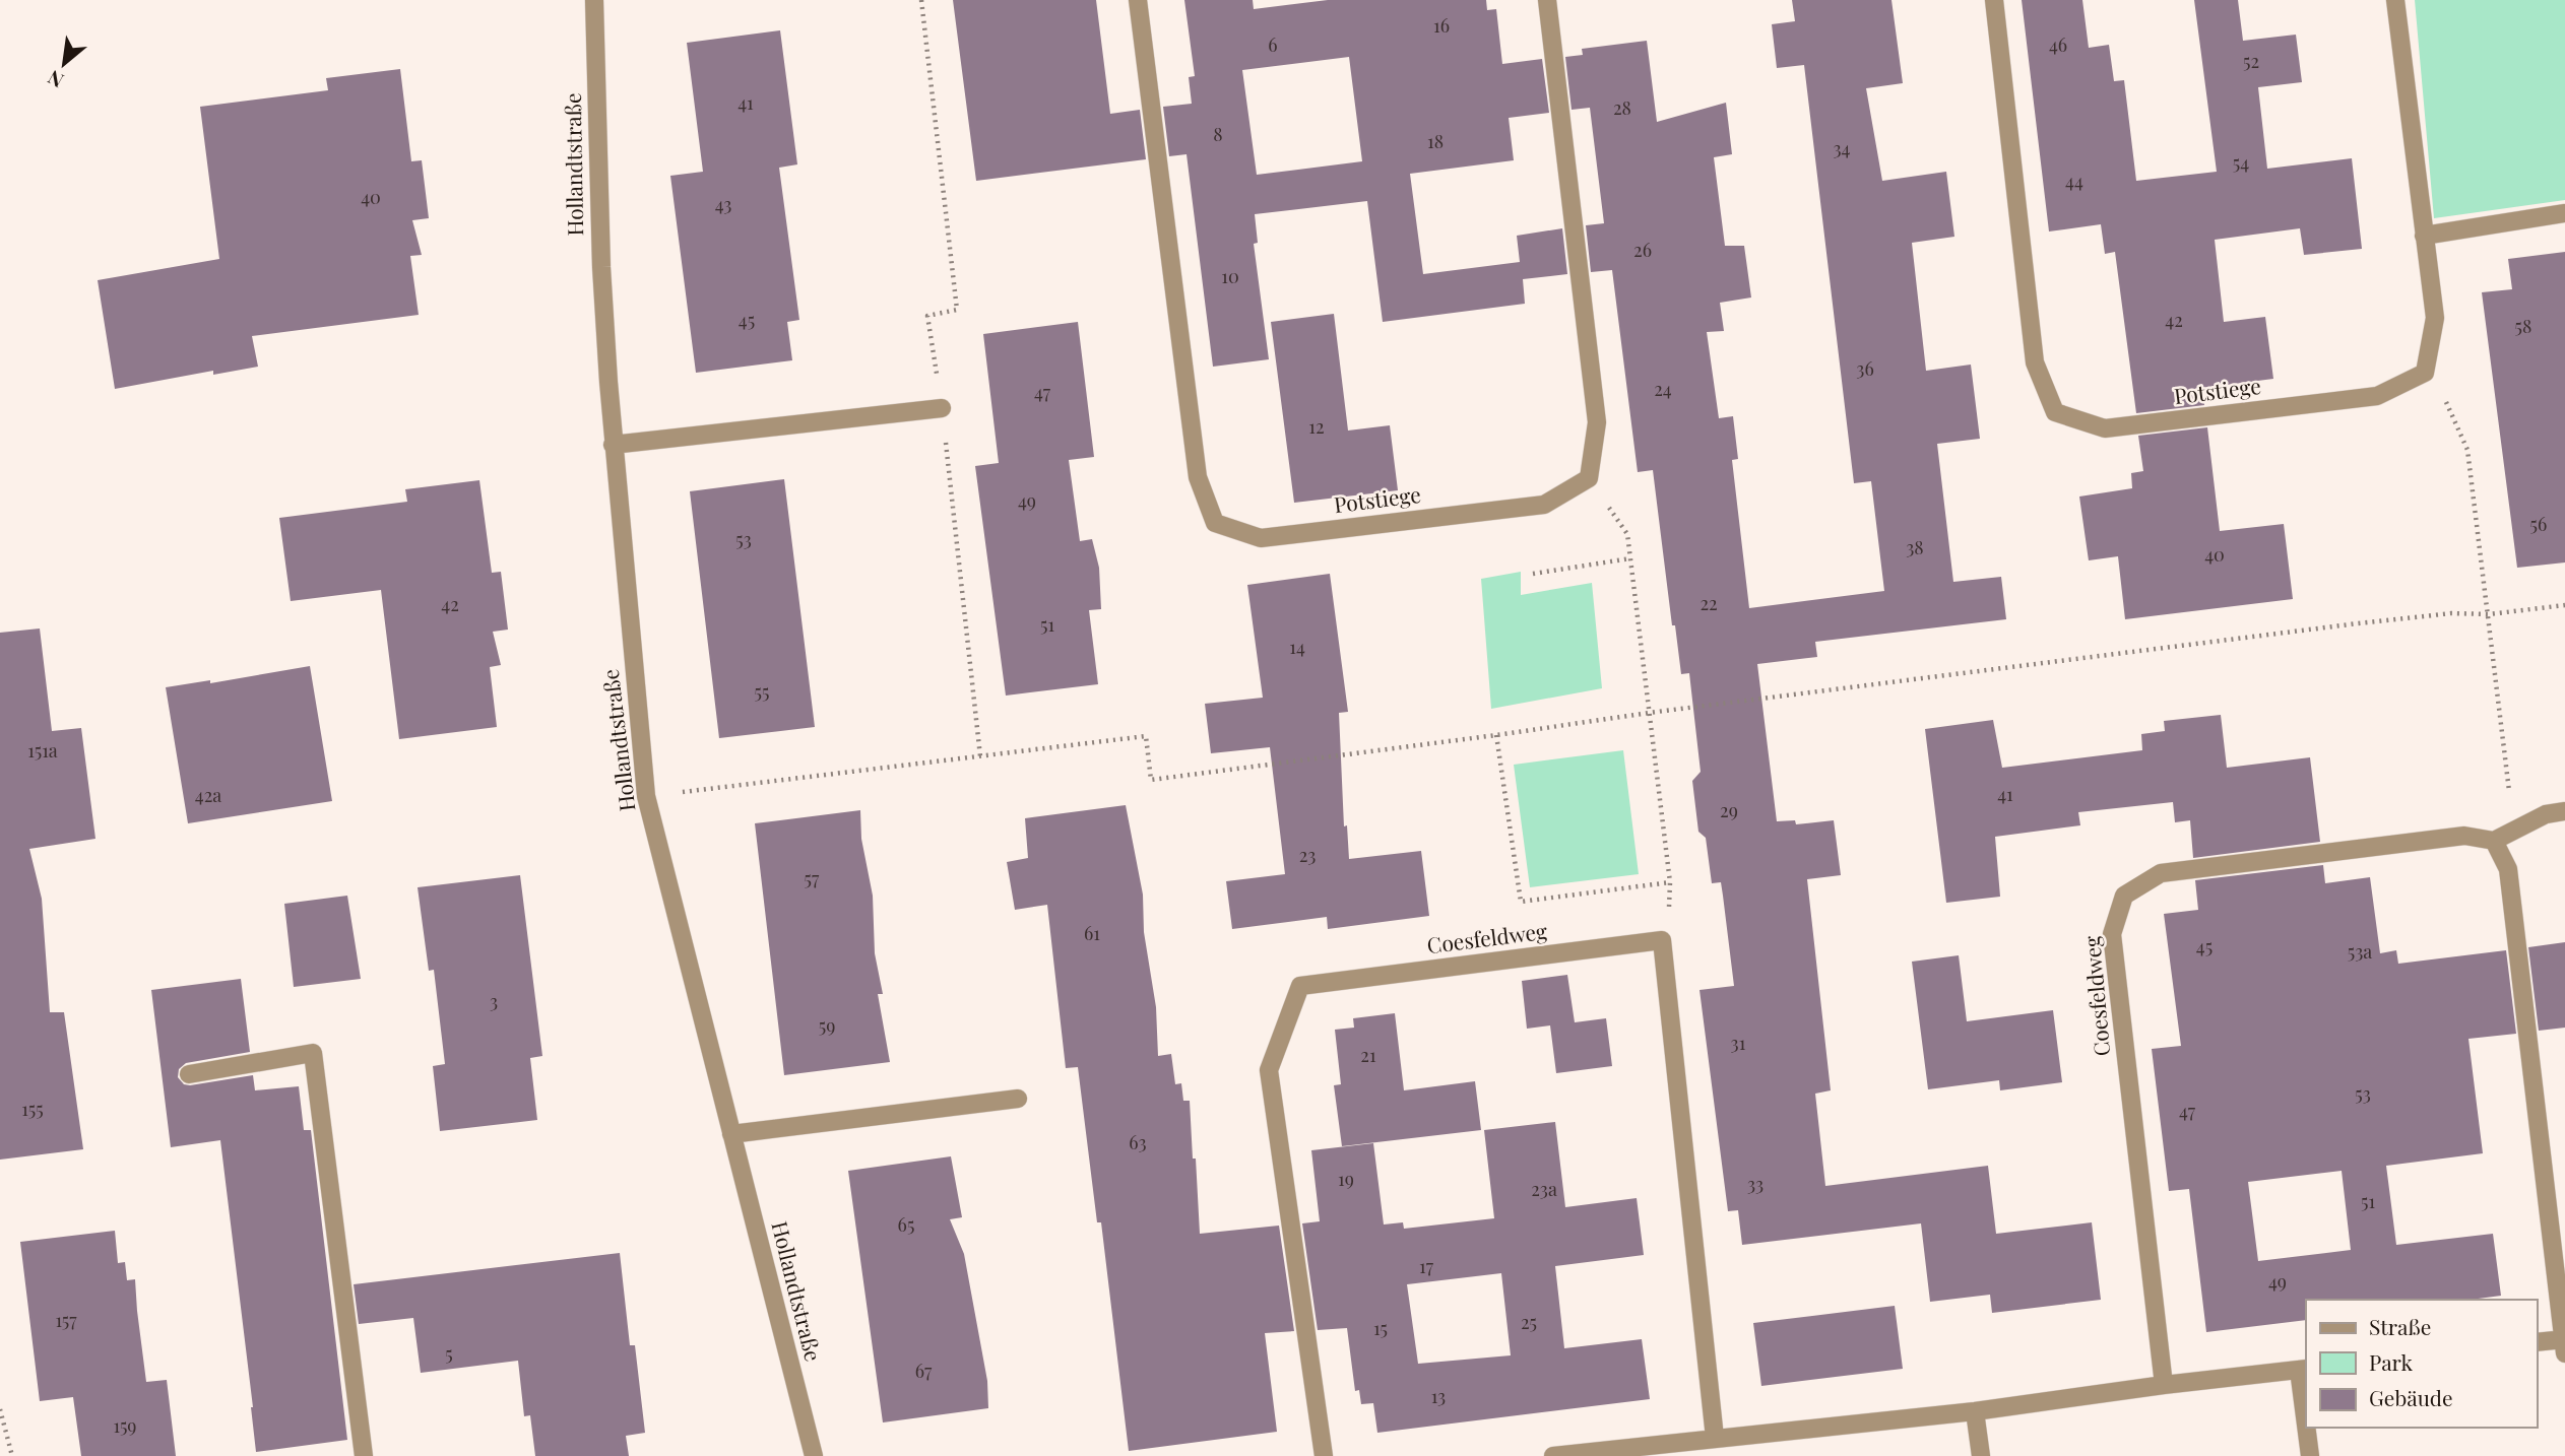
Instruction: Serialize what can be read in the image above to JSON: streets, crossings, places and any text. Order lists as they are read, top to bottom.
{
  "streets": {
    "street": ["Hollandtstraße", "Potstiege", "Coesfeldweg"]
  },
  "house_numbers": [
    "16",
    "6",
    "46",
    "52",
    "41",
    "28",
    "8",
    "18",
    "34",
    "54",
    "44",
    "40",
    "43",
    "26",
    "10",
    "45",
    "42",
    "58",
    "36",
    "24",
    "47",
    "12",
    "49",
    "56",
    "53",
    "38",
    "40",
    "22",
    "42",
    "51",
    "14",
    "55",
    "151a",
    "41",
    "42a",
    "29",
    "23",
    "57",
    "61",
    "45",
    "53a",
    "3",
    "59",
    "31",
    "21",
    "53",
    "155",
    "47",
    "63",
    "19",
    "33",
    "23a",
    "51",
    "65",
    "17",
    "49",
    "157",
    "25",
    "15",
    "5",
    "67",
    "13",
    "159"
  ],
  "legend": ["Straße", "Park", "Gebäude"],
  "north": "bottom left"
}
